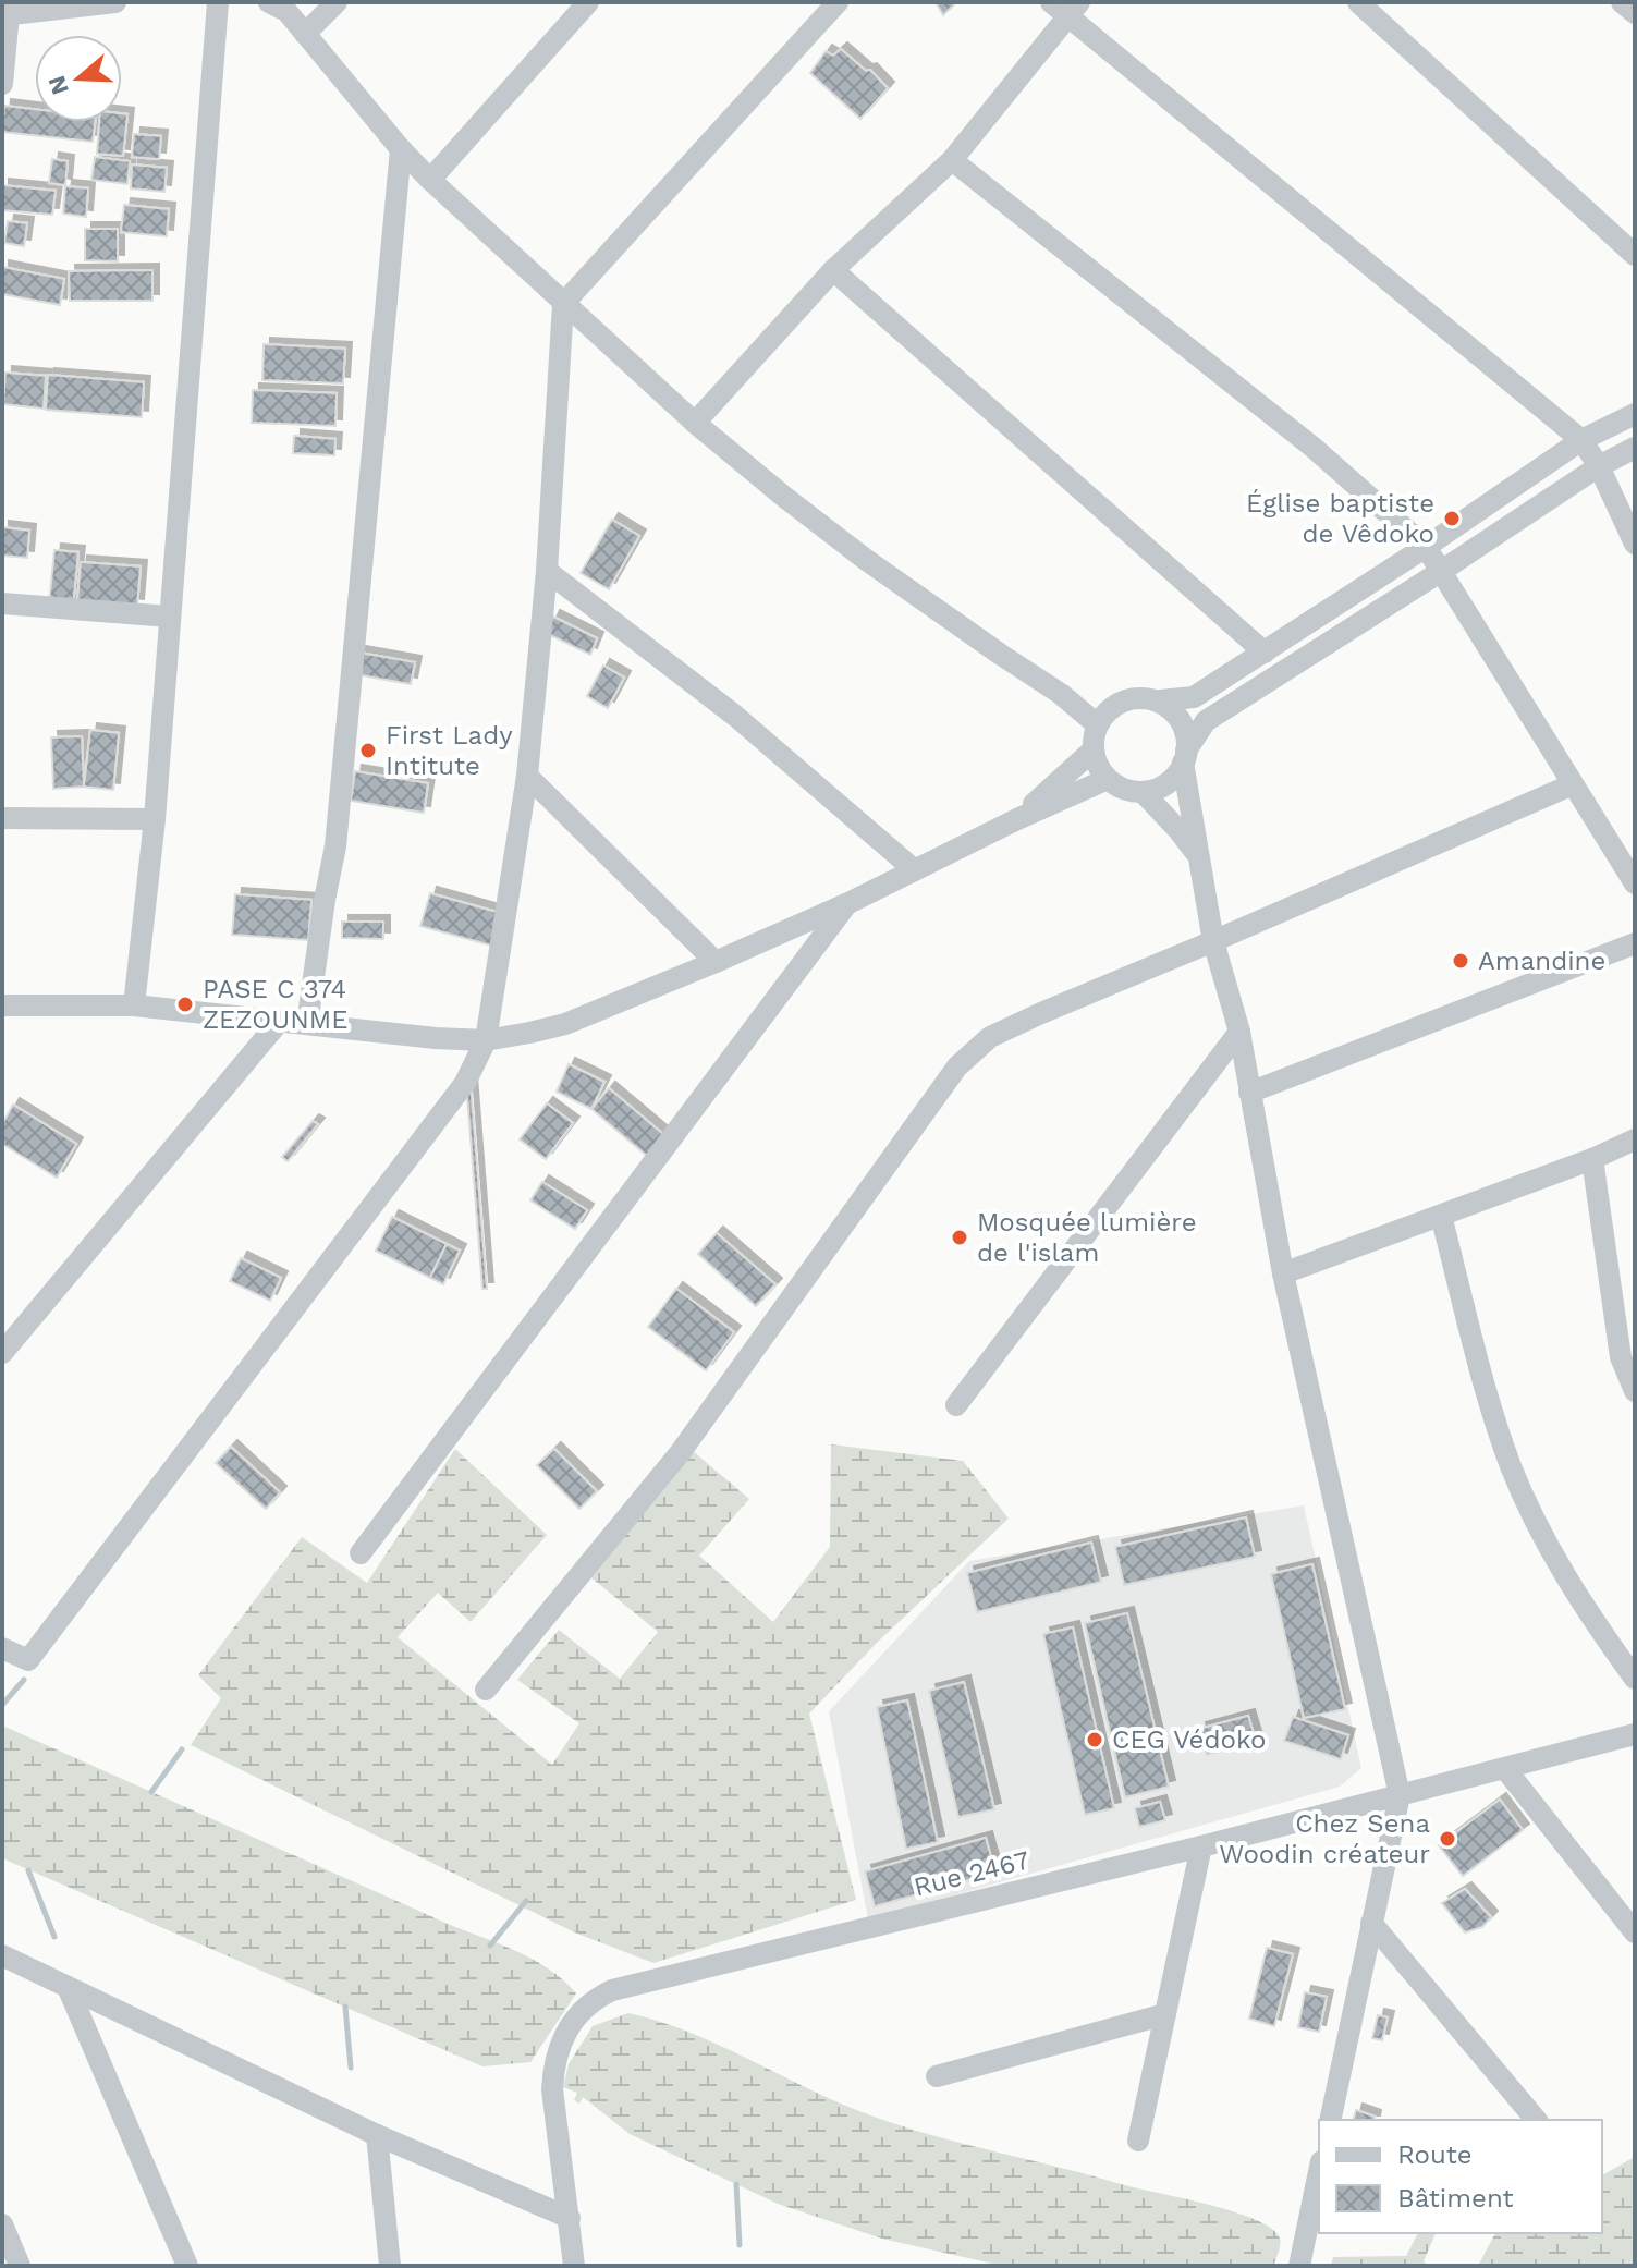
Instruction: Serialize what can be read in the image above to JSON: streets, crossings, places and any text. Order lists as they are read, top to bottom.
{
  "streets": {
    "street": ["Rue 2467"]
  },
  "places": [
    "Église baptiste de Vêdoko",
    "First Lady Intitute",
    "Amandine",
    "PASE C 374 ZEZOUNME",
    "Mosquée lumière de l'islam",
    "CEG Védoko",
    "Chez Sena Woodin créateur"
  ],
  "legend": ["Route", "Bâtiment"],
  "north": "left"
}
